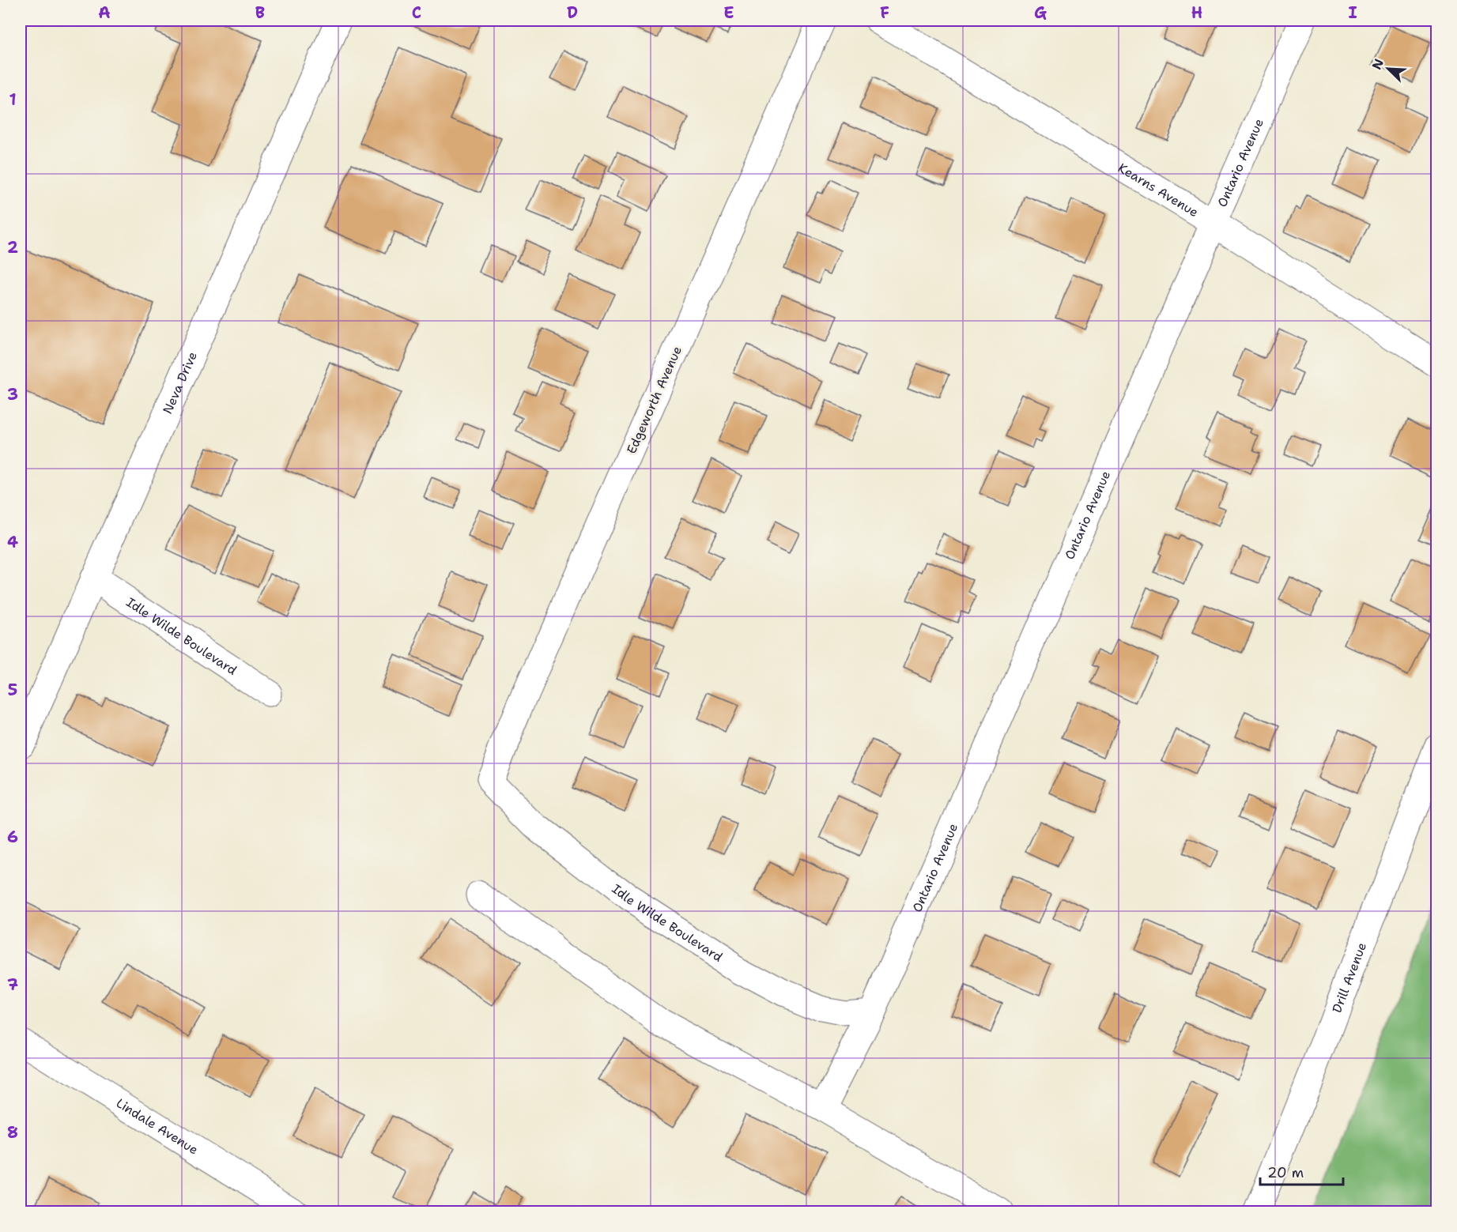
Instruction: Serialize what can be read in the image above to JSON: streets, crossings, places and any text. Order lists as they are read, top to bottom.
{
  "streets": {
    "street": [
      "Ontario Avenue",
      "Kearns Avenue",
      "Neva Drive",
      "Edgeworth Avenue",
      "Idle Wilde Boulevard",
      "Drill Avenue",
      "Lindale Avenue"
    ]
  },
  "crossings": [
    ["Ontario Avenue", "Kearns Avenue"],
    ["Ontario Avenue", "Idle Wilde Boulevard"],
    ["Neva Drive", "Idle Wilde Boulevard"],
    ["Edgeworth Avenue", "Idle Wilde Boulevard"]
  ],
  "scale_bar": "20 m",
  "north": "top left",
  "grid": {
    "columns": [
      "A",
      "B",
      "C",
      "D",
      "E",
      "F",
      "G",
      "H",
      "I"
    ],
    "rows": [
      "1",
      "2",
      "3",
      "4",
      "5",
      "6",
      "7",
      "8"
    ]
  }
}
